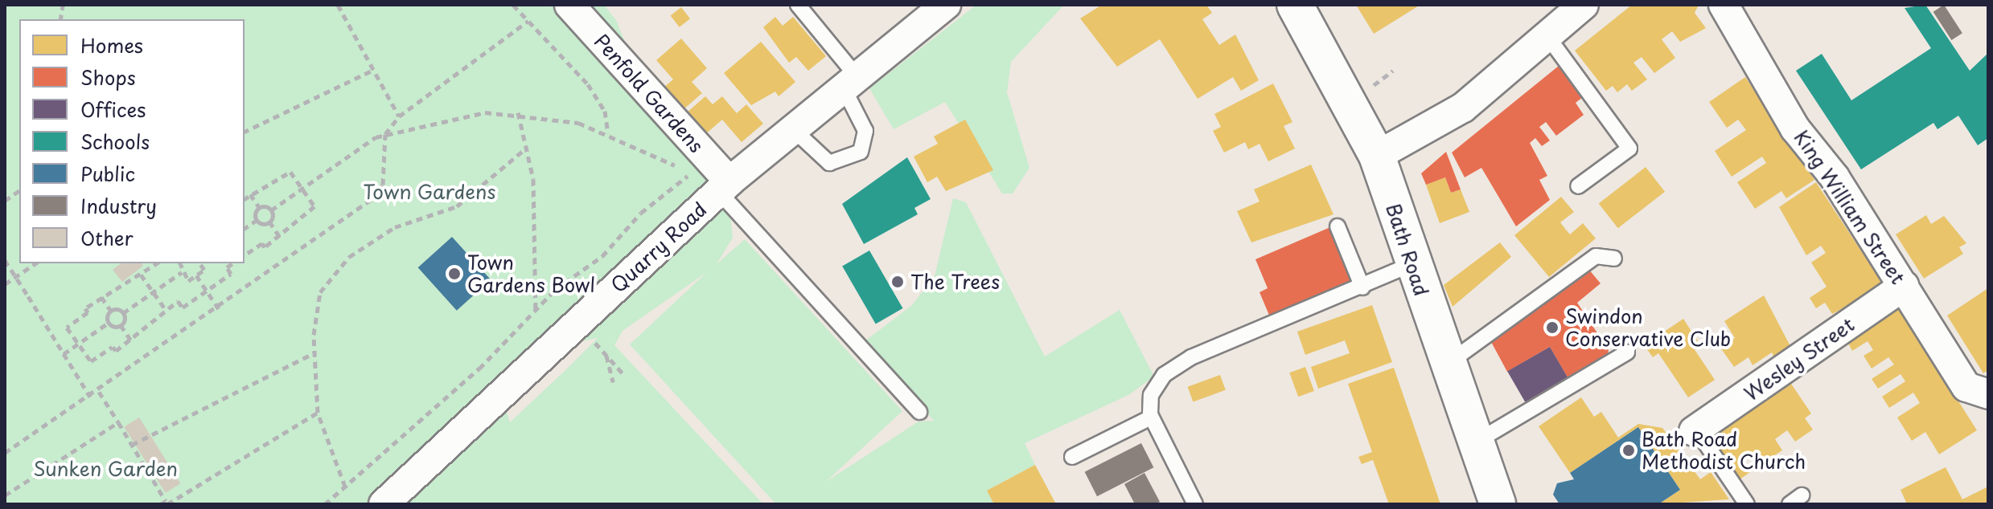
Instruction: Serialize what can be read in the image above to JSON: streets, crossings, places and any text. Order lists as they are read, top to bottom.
{
  "streets": {
    "main road": ["Bath Road"],
    "street": [
      "Penfold Gardens",
      "King William Street",
      "Quarry Road",
      "Wesley Street"
    ]
  },
  "crossings": [
    ["Penfold Gardens", "Quarry Road"],
    ["King William Street", "Wesley Street"]
  ],
  "parks": ["Town Gardens", "Sunken Garden"],
  "places": [
    "Town Gardens Bowl",
    "The Trees",
    "Swindon Conservative Club",
    "Bath Road Methodist Church"
  ],
  "legend": [
    "Homes",
    "Shops",
    "Offices",
    "Schools",
    "Public",
    "Industry",
    "Other"
  ]
}
